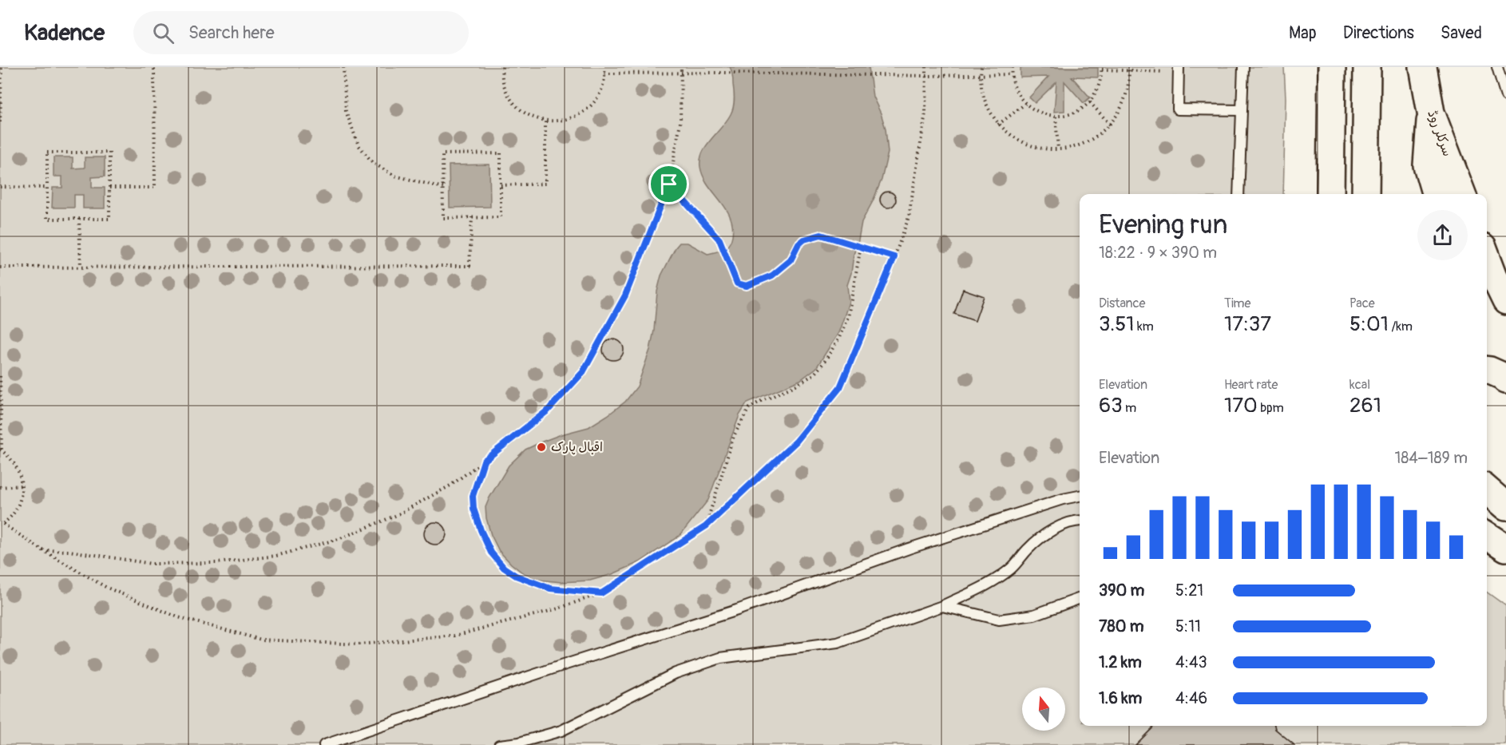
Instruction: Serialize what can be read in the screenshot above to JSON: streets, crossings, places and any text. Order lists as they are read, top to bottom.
{
  "streets": {
    "main road": ["سرکلر روڈ"]
  },
  "places": ["اقبال پارک"],
  "north": "top",
  "page": {
    "header": "Kadence",
    "search": "Search here",
    "nav": ["Map", "Directions", "Saved"],
    "heading": ["Evening run", "18:22 · 9 × 390 m"],
    "stats": [
      ["Distance", "3.51 km"],
      ["Time", "17:37"],
      ["Pace", "5:01 /km"],
      ["Elevation", "63 m"],
      ["Heart rate", "170 bpm"],
      ["kcal", "261"]
    ],
    "chart": ["Elevation", "184–189 m"],
    "list": [
      {
        "name": "390 m",
        "note": "5:21"
      },
      {
        "name": "780 m",
        "note": "5:11"
      },
      {
        "name": "1.2 km",
        "note": "4:43"
      },
      {
        "name": "1.6 km",
        "note": "4:46"
      }
    ]
  }
}
